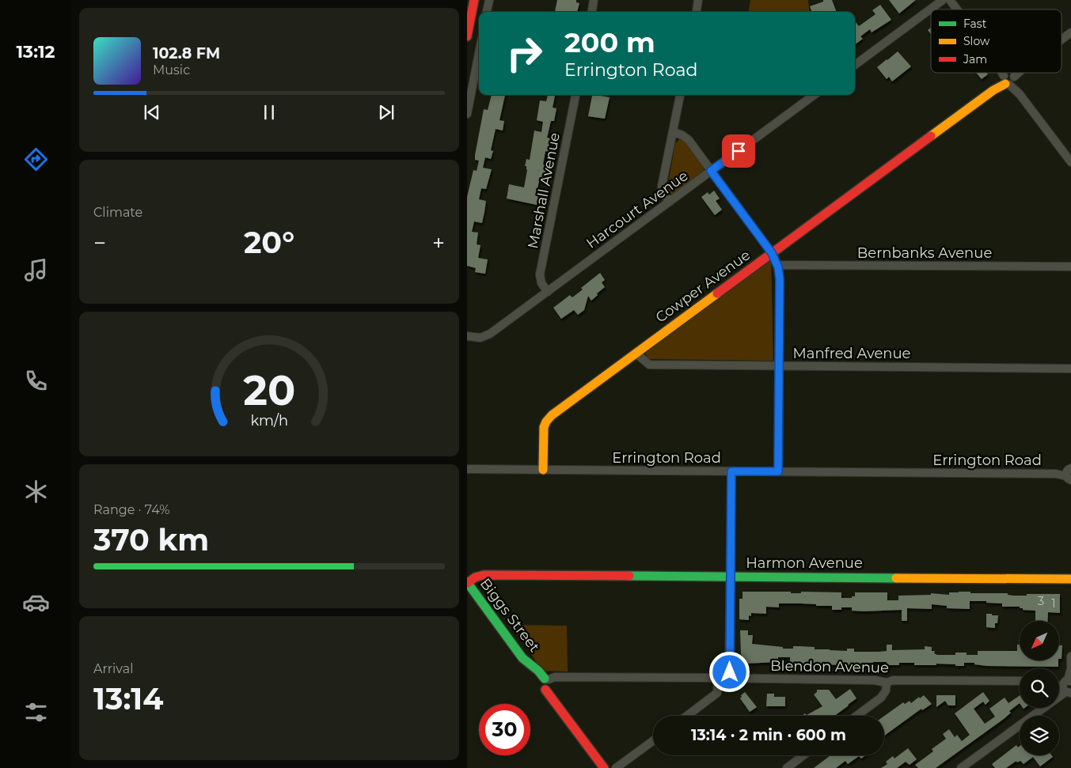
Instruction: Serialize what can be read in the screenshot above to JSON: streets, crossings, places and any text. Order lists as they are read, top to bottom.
{
  "streets": {
    "street": [
      "Marshall Avenue",
      "Harcourt Avenue",
      "Bernbanks Avenue",
      "Cowper Avenue",
      "Manfred Avenue",
      "Errington Road",
      "Harmon Avenue",
      "Biggs Street",
      "Blendon Avenue"
    ]
  },
  "crossings": [
    ["Marshall Avenue", "Harcourt Avenue"],
    ["Cowper Avenue", "Manfred Avenue"],
    ["Cowper Avenue", "Errington Road"],
    ["Harmon Avenue", "Biggs Street"],
    ["Biggs Street", "Blendon Avenue"]
  ],
  "house_numbers": ["3", "1"],
  "legend": ["Fast", "Slow", "Jam"],
  "north": "bottom left",
  "page": {
    "tabs": "13:12",
    "turn": ["200 m", "Errington Road"],
    "song": ["102.8 FM", "Music"],
    "tile": [
      "Climate",
      ["Range · 74%", "370 km"],
      ["Arrival", "13:14"]
    ],
    "heat": ["−", "20°", "+"],
    "limit": "30",
    "trip": "13:14 · 2 min · 600 m",
    "gauge": ["20", "km/h"]
  }
}
